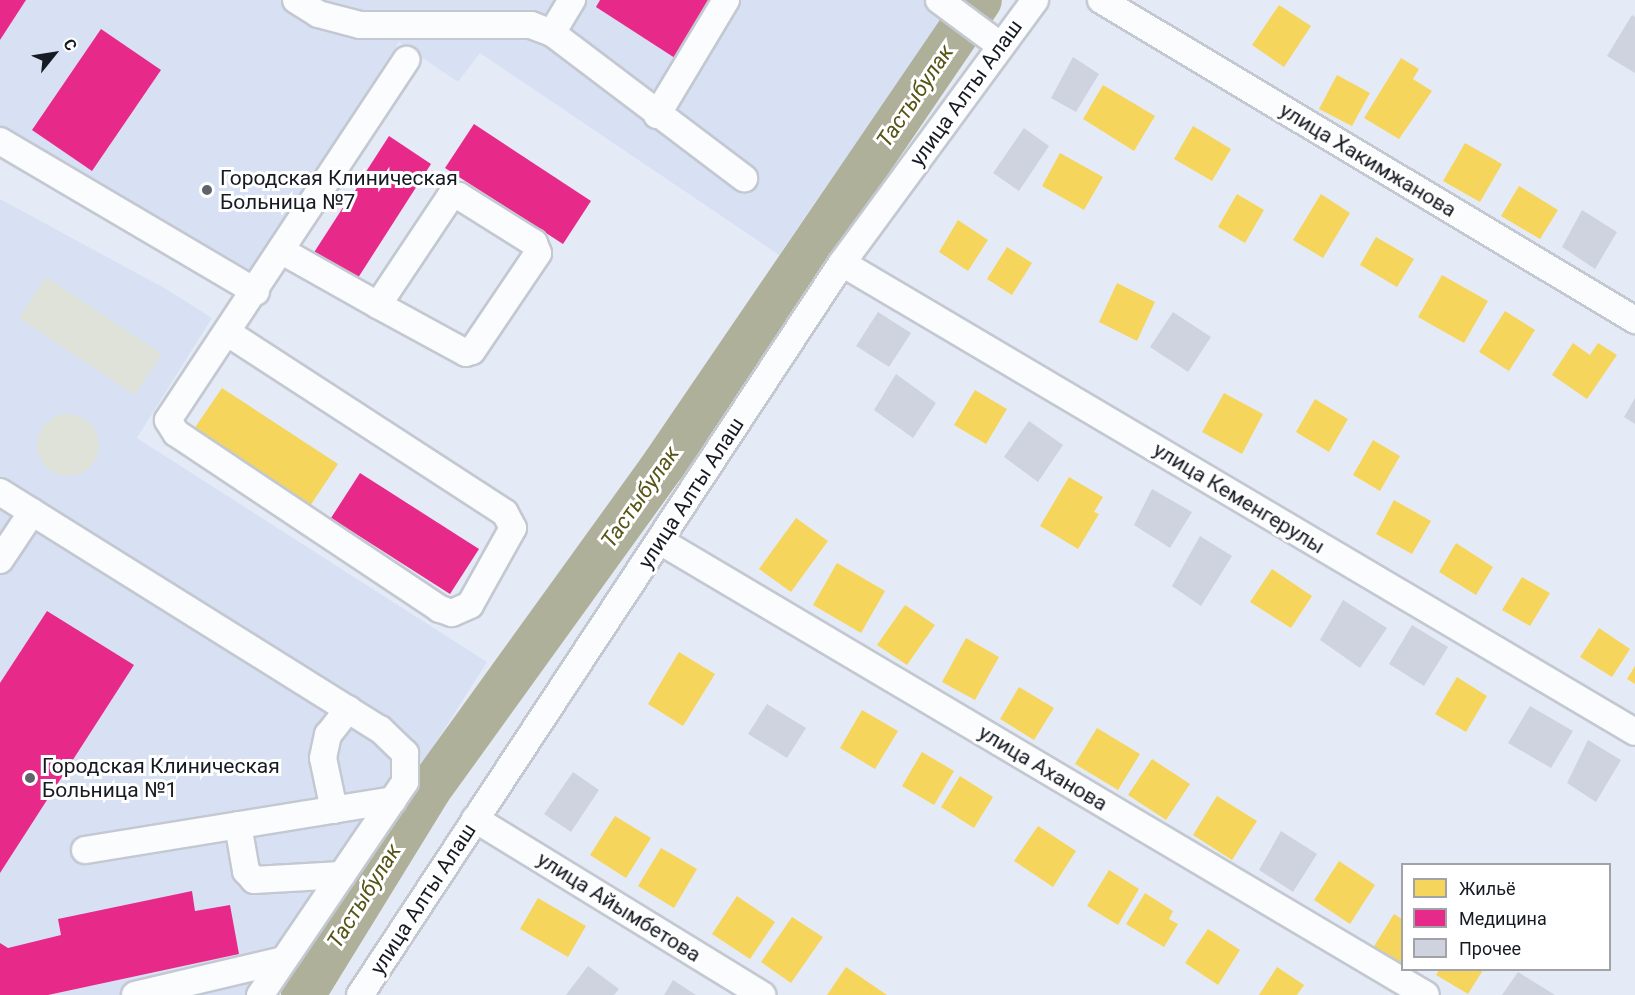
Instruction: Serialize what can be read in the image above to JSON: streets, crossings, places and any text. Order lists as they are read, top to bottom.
{
  "streets": {
    "street": [
      "улица Алты Алаш",
      "улица Хакимжанова",
      "улица Кеменгерулы",
      "улица Аханова",
      "улица Айымбетова"
    ]
  },
  "crossings": [
    ["улица Алты Алаш", "улица Кеменгерулы"],
    ["улица Алты Алаш", "улица Аханова"],
    ["улица Алты Алаш", "улица Айымбетова"]
  ],
  "water": ["Тастыбулак"],
  "places": ["Городская Клиническая Больница №7", "Городская Клиническая Больница №1"],
  "legend": ["Жильё", "Медицина", "Прочее"],
  "north": "top right"
}
